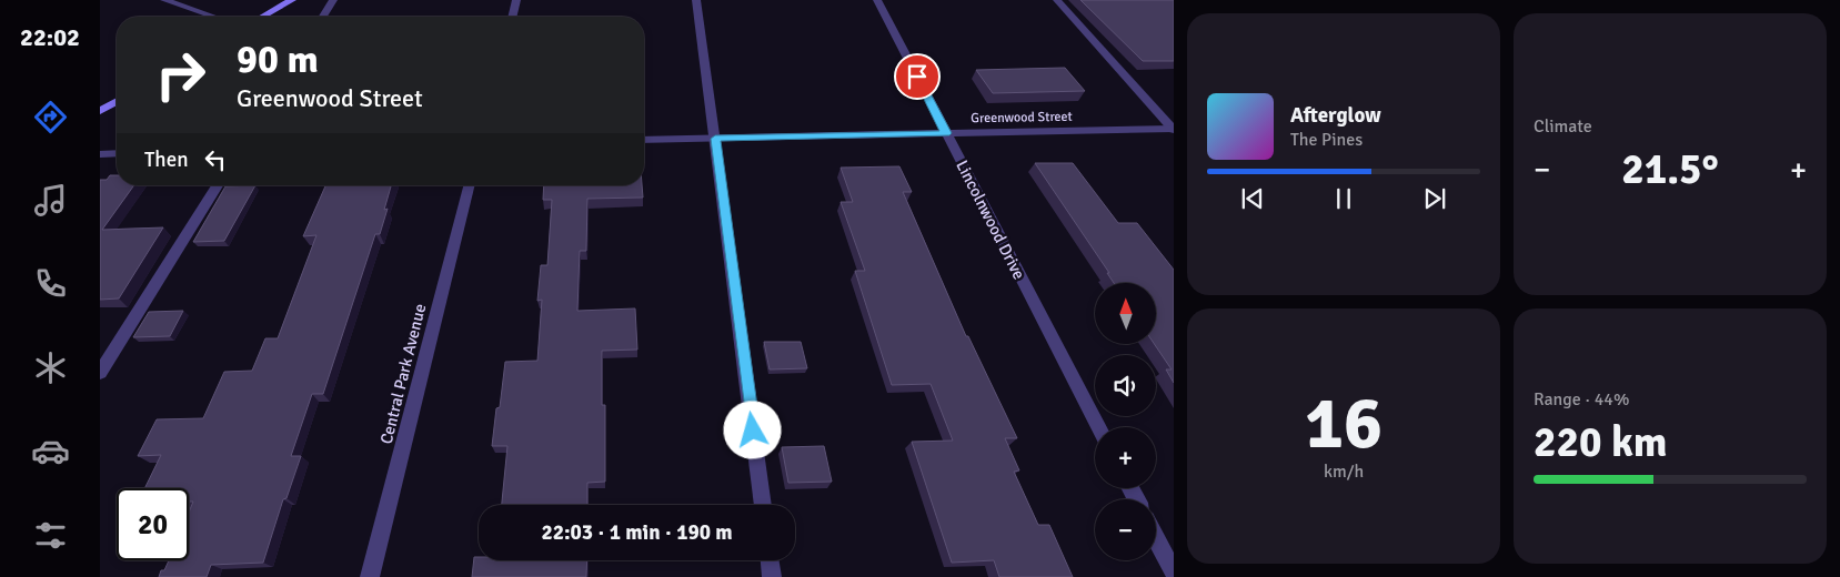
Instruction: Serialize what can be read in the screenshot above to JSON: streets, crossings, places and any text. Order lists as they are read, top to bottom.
{
  "streets": {
    "street": ["Greenwood Street", "Lincolnwood Drive", "Central Park Avenue"]
  },
  "crossings": [
    ["Greenwood Street", "Lincolnwood Drive"]
  ],
  "north": "top",
  "page": {
    "tabs": "22:02",
    "tile": [
      "Climate",
      ["16", "km/h"],
      ["Range · 44%", "220 km"]
    ],
    "turn": ["90 m", "Greenwood Street"],
    "song": ["Afterglow", "The Pines"],
    "then": "Then",
    "heat": ["−", "21.5°", "+"],
    "map_buttons": ["+", "−"],
    "limit": "20",
    "trip": "22:03 · 1 min · 190 m"
  }
}
